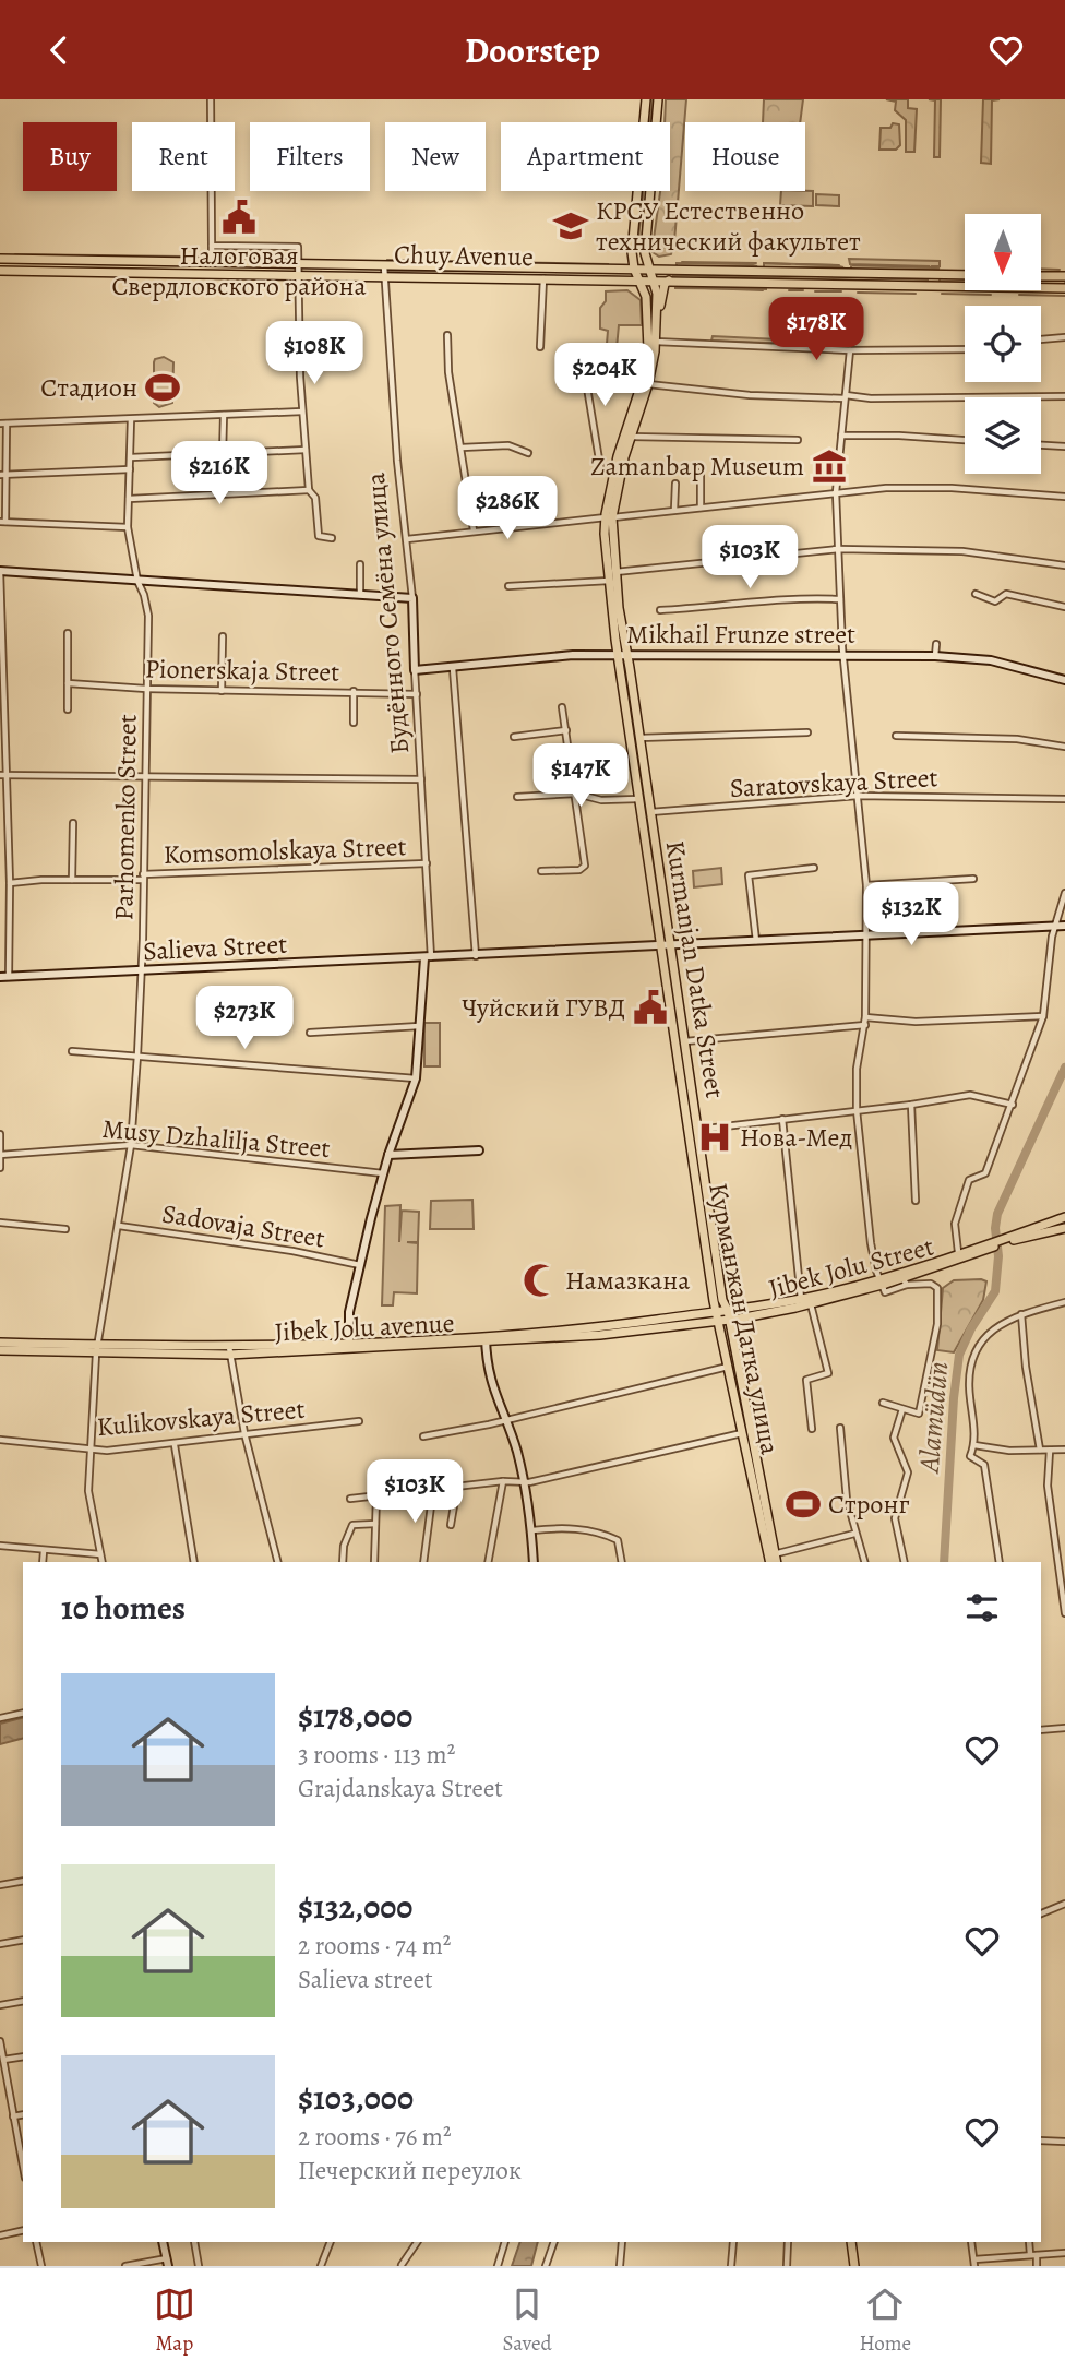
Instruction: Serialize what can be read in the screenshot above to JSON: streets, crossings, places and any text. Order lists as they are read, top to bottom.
{
  "streets": {
    "main road": [
      "Chuy Avenue",
      "Будённого Семёна улица",
      "Mikhail Frunze street",
      "Salieva Street",
      "Kurmanjan Datka Street",
      "Jibek Jolu Street",
      "Курманжан Датка улица",
      "Jibek Jolu avenue"
    ],
    "street": [
      "Pionerskaja Street",
      "Saratovskaya Street",
      "Parhomenko Street",
      "Komsomolskaya Street",
      "Musy Dzhalilja Street",
      "Sadovaja Street",
      "Kulikovskaya Street"
    ]
  },
  "crossings": [
    ["Chuy Avenue", "Будённого Семёна улица"],
    ["Chuy Avenue", "Курманжан Датка улица"],
    ["Будённого Семёна улица", "Mikhail Frunze street"],
    ["Будённого Семёна улица", "Pionerskaja Street"],
    ["Будённого Семёна улица", "Komsomolskaya Street"],
    ["Будённого Семёна улица", "Salieva Street"],
    ["Будённого Семёна улица", "Musy Dzhalilja Street"],
    ["Будённого Семёна улица", "Sadovaja Street"],
    ["Будённого Семёна улица", "Jibek Jolu avenue"],
    ["Mikhail Frunze street", "Kurmanjan Datka Street"],
    ["Mikhail Frunze street", "Курманжан Датка улица"],
    ["Pionerskaja Street", "Parhomenko Street"],
    ["Saratovskaya Street", "Kurmanjan Datka Street"],
    ["Parhomenko Street", "Komsomolskaya Street"],
    ["Parhomenko Street", "Salieva Street"],
    ["Parhomenko Street", "Musy Dzhalilja Street"],
    ["Parhomenko Street", "Sadovaja Street"],
    ["Parhomenko Street", "Jibek Jolu avenue"],
    ["Parhomenko Street", "Kulikovskaya Street"],
    ["Kurmanjan Datka Street", "Курманжан Датка улица"],
    ["Jibek Jolu Street", "Курманжан Датка улица"],
    ["Jibek Jolu Street", "Jibek Jolu avenue"],
    ["Курманжан Датка улица", "Jibek Jolu avenue"]
  ],
  "water": ["Alamüdün"],
  "places": {
    "public building": ["Налоговая Свердловского района", "Чуйский ГУВД"],
    "school or university": ["КРСУ Естественно технический факультет"],
    "sports": ["Стадион", "Стронг"],
    "museum": ["Zamanbap Museum"],
    "hospital": ["Нова-Мед"],
    "mosque": ["Намазкана"]
  },
  "north": "bottom",
  "page": {
    "header": "Doorstep",
    "chip": [
      "Buy",
      "Rent",
      "Filters",
      "New",
      "Apartment",
      "House"
    ],
    "price": [
      "$178K",
      "$108K",
      "$204K",
      "$216K",
      "$286K",
      "$103K",
      "$147K",
      "$132K",
      "$273K",
      "$103K"
    ],
    "heading": "10 homes",
    "list": [
      {
        "name": "$178,000",
        "note": "3 rooms · 113 m² · Grajdanskaya Street"
      },
      {
        "name": "$132,000",
        "note": "2 rooms · 74 m² · Salieva street"
      },
      {
        "name": "$103,000",
        "note": "2 rooms · 76 m² · Печерский переулок"
      }
    ],
    "tabs": ["Map", "Saved", "Home"]
  }
}
